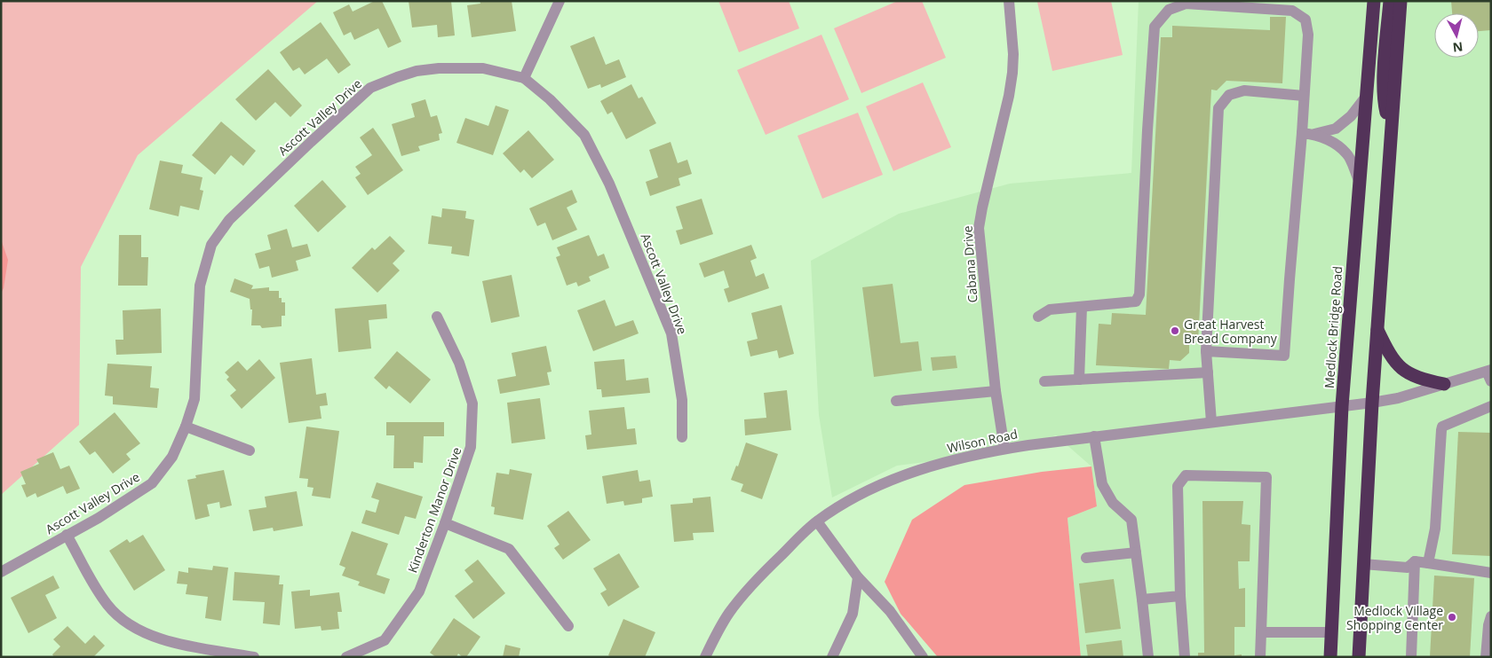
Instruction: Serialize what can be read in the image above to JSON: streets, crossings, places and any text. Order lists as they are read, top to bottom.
{
  "streets": {
    "highway": ["Medlock Bridge Road"],
    "street": [
      "Ascott Valley Drive",
      "Cabana Drive",
      "Wilson Road",
      "Kinderton Manor Drive"
    ]
  },
  "crossings": [
    ["Cabana Drive", "Wilson Road"],
    ["Medlock Bridge Road", "Wilson Road"]
  ],
  "places": ["Great Harvest Bread Company", "Medlock Village Shopping Center"],
  "north": "bottom"
}
